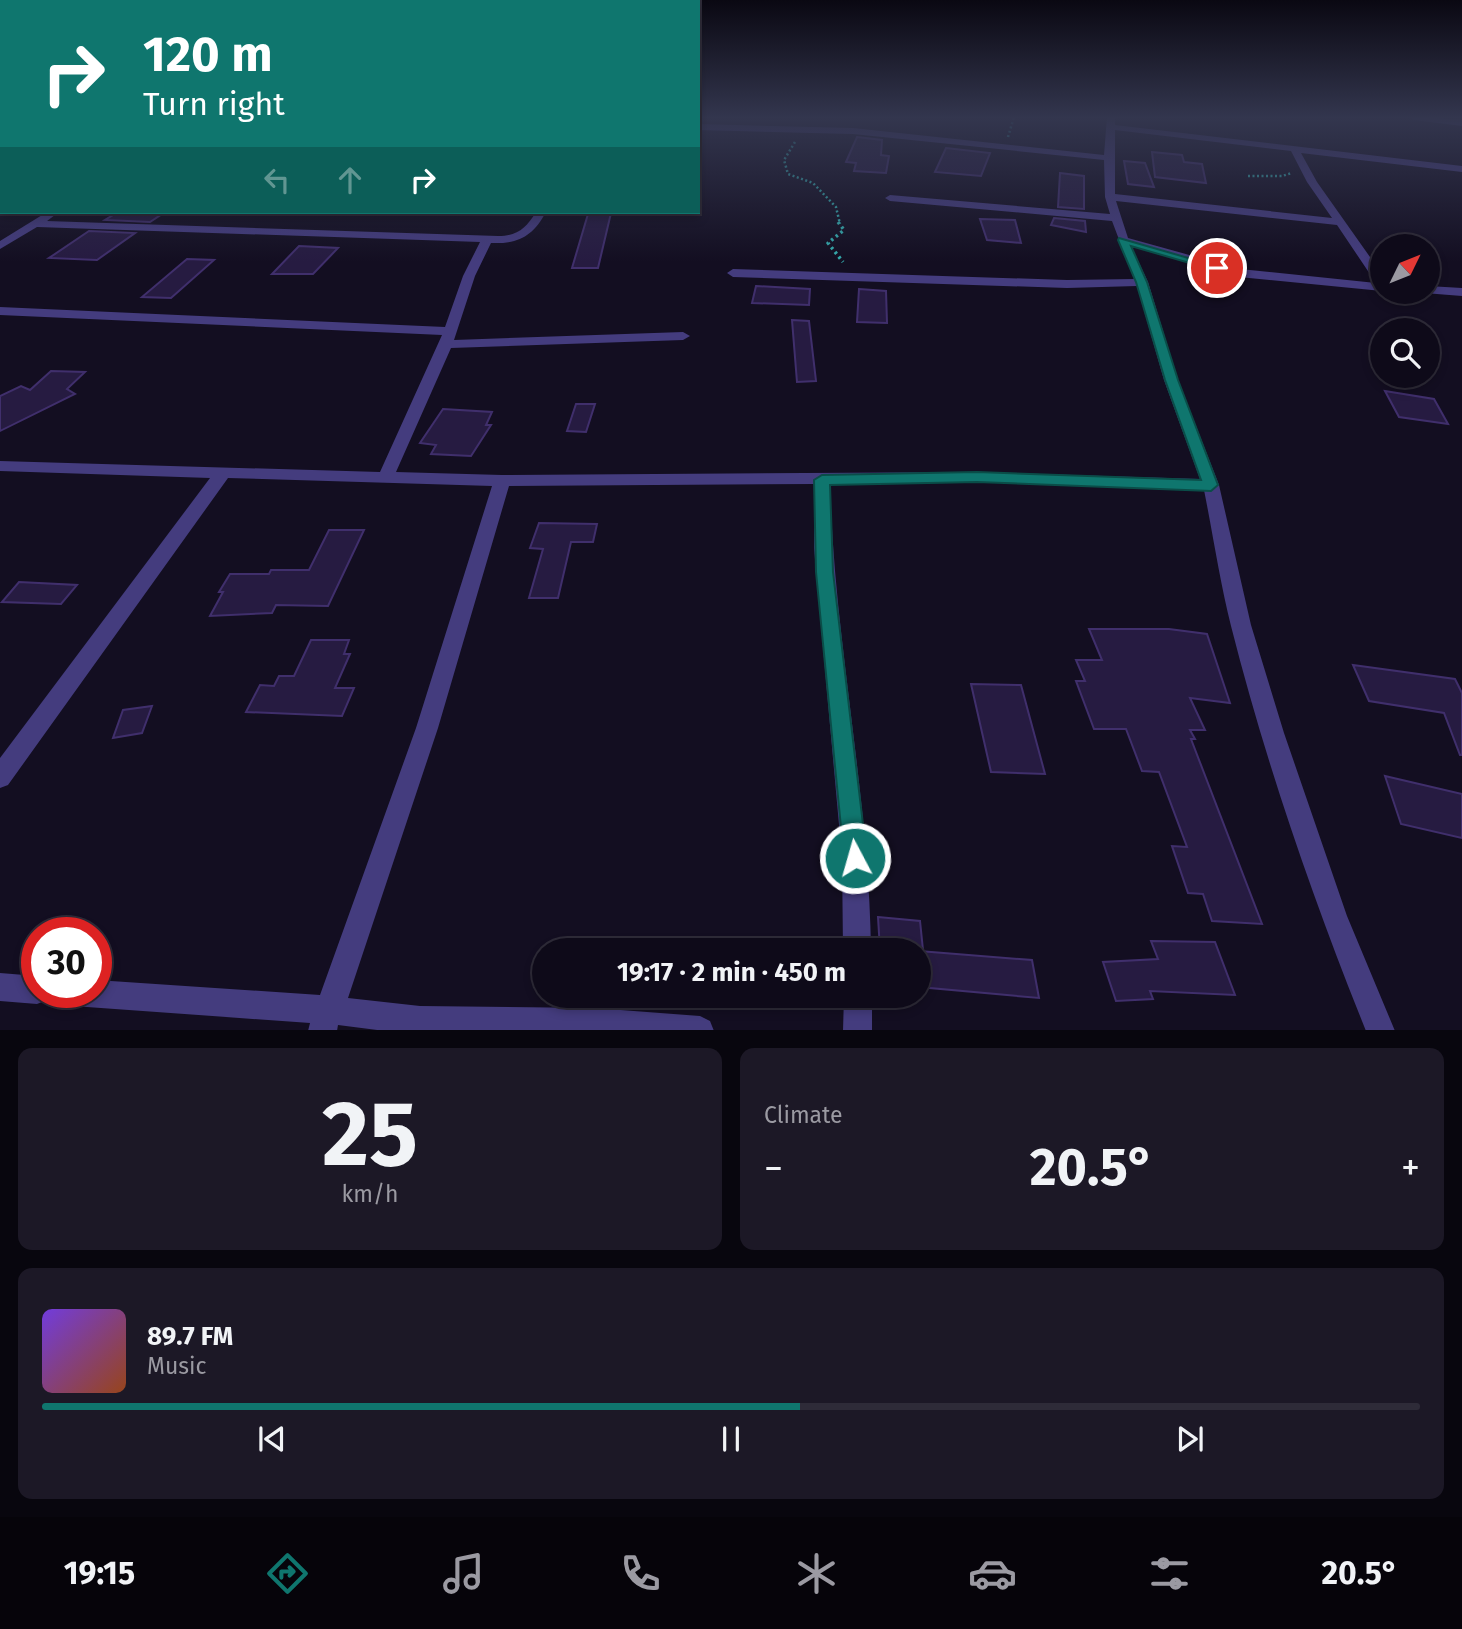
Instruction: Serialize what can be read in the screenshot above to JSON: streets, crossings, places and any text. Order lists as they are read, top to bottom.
{
  "north": "top right",
  "page": {
    "turn": ["120 m", "Turn right"],
    "limit": "30",
    "trip": "19:17 · 2 min · 450 m",
    "tile": [
      ["25", "km/h"],
      "Climate"
    ],
    "heat": ["−", "20.5°", "+"],
    "song": ["89.7 FM", "Music"],
    "tabs": ["19:15", "20.5°"]
  }
}
